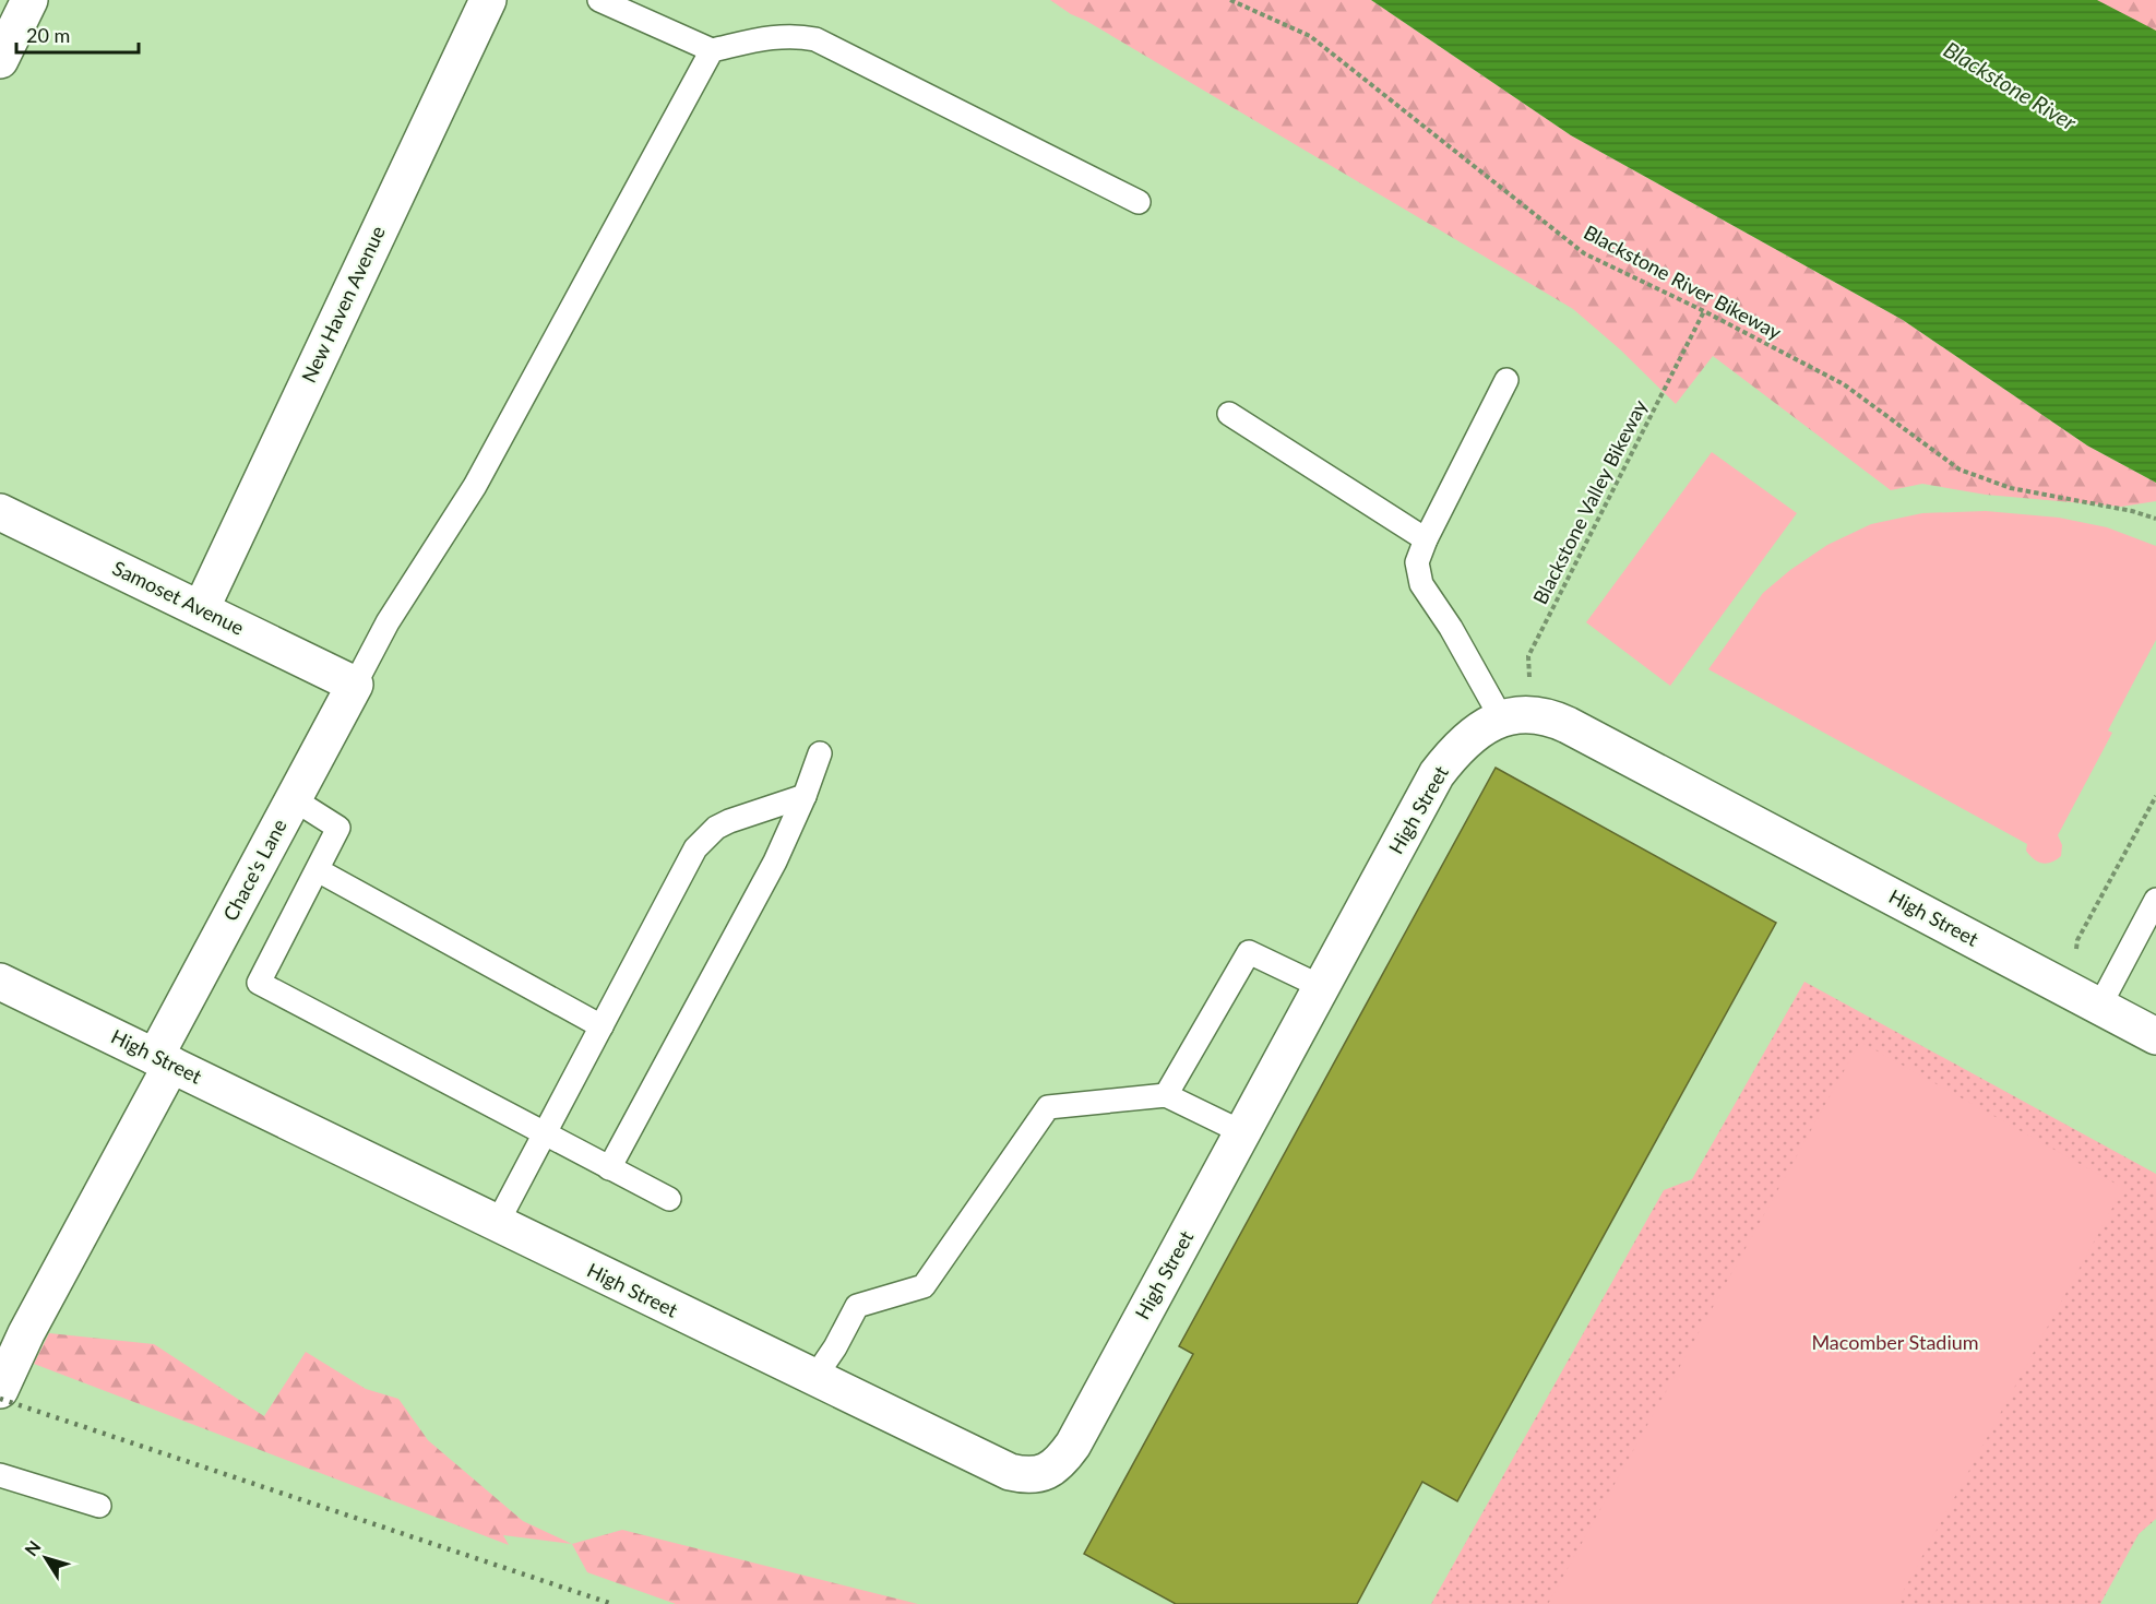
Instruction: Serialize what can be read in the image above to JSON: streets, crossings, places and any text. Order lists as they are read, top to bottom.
{
  "streets": {
    "street": [
      "New Haven Avenue",
      "Samoset Avenue",
      "High Street",
      "Chace's Lane"
    ],
    "path": ["Blackstone River Bikeway", "Blackstone Valley Bikeway"]
  },
  "crossings": [
    ["Blackstone River Bikeway", "Blackstone Valley Bikeway"],
    ["New Haven Avenue", "Samoset Avenue"],
    ["Blackstone Valley Bikeway", "High Street"],
    ["Samoset Avenue", "Chace's Lane"],
    ["High Street", "Chace's Lane"]
  ],
  "water": ["Blackstone River"],
  "parks": ["Macomber Stadium"],
  "scale_bar": "20 m",
  "north": "top left"
}
